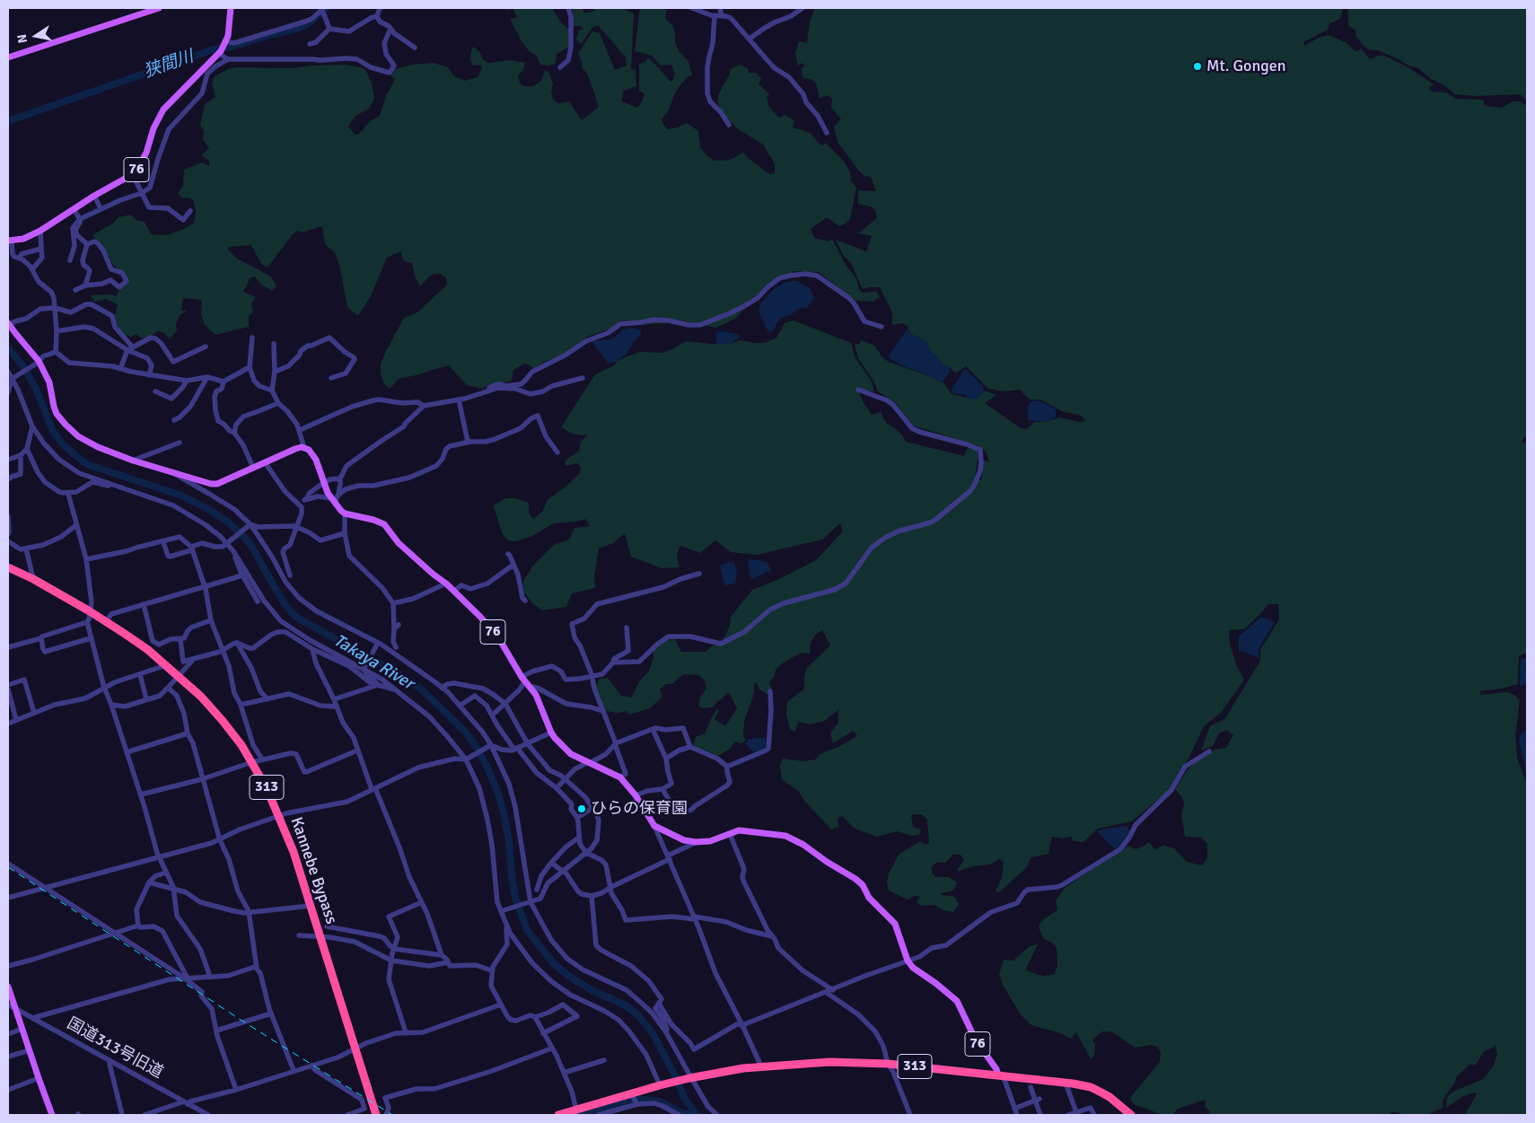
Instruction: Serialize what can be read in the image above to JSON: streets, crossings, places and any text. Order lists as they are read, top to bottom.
{
  "streets": {
    "highway": ["313", "Kannebe Bypass"],
    "main road": ["76"],
    "street": ["国道313号旧道"]
  },
  "crossings": [
    ["76", "313"]
  ],
  "water": ["狭間川", "Takaya River"],
  "places": ["Mt. Gongen", "ひらの保育園"],
  "north": "left"
}
